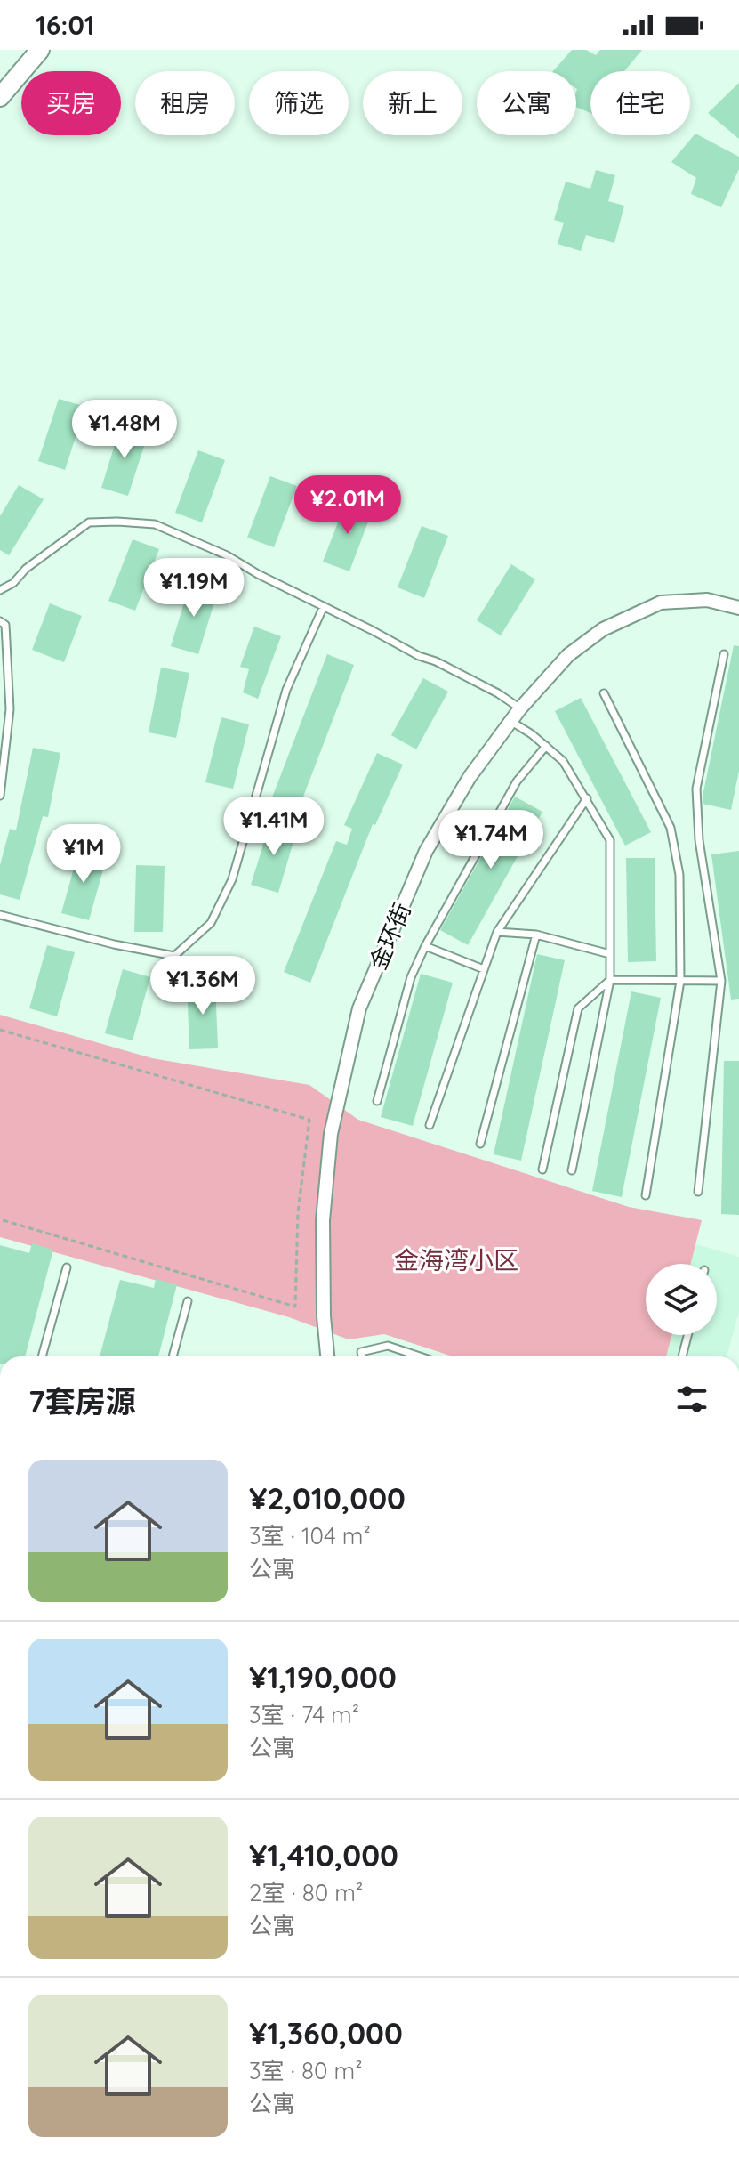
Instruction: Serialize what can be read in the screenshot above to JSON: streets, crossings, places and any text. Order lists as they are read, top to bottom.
{
  "streets": {
    "street": ["金环街"]
  },
  "districts": ["金海湾小区"],
  "page": {
    "status": "16:01",
    "chip": [
      "买房",
      "租房",
      "筛选",
      "新上",
      "公寓",
      "住宅"
    ],
    "price": [
      "¥1.48M",
      "¥2.01M",
      "¥1.19M",
      "¥1.41M",
      "¥1.74M",
      "¥1M",
      "¥1.36M"
    ],
    "heading": "7套房源",
    "list": [
      {
        "name": "¥2,010,000",
        "note": "3室 · 104 m² · 公寓"
      },
      {
        "name": "¥1,190,000",
        "note": "3室 · 74 m² · 公寓"
      },
      {
        "name": "¥1,410,000",
        "note": "2室 · 80 m² · 公寓"
      },
      {
        "name": "¥1,360,000",
        "note": "3室 · 80 m² · 公寓"
      }
    ]
  }
}
